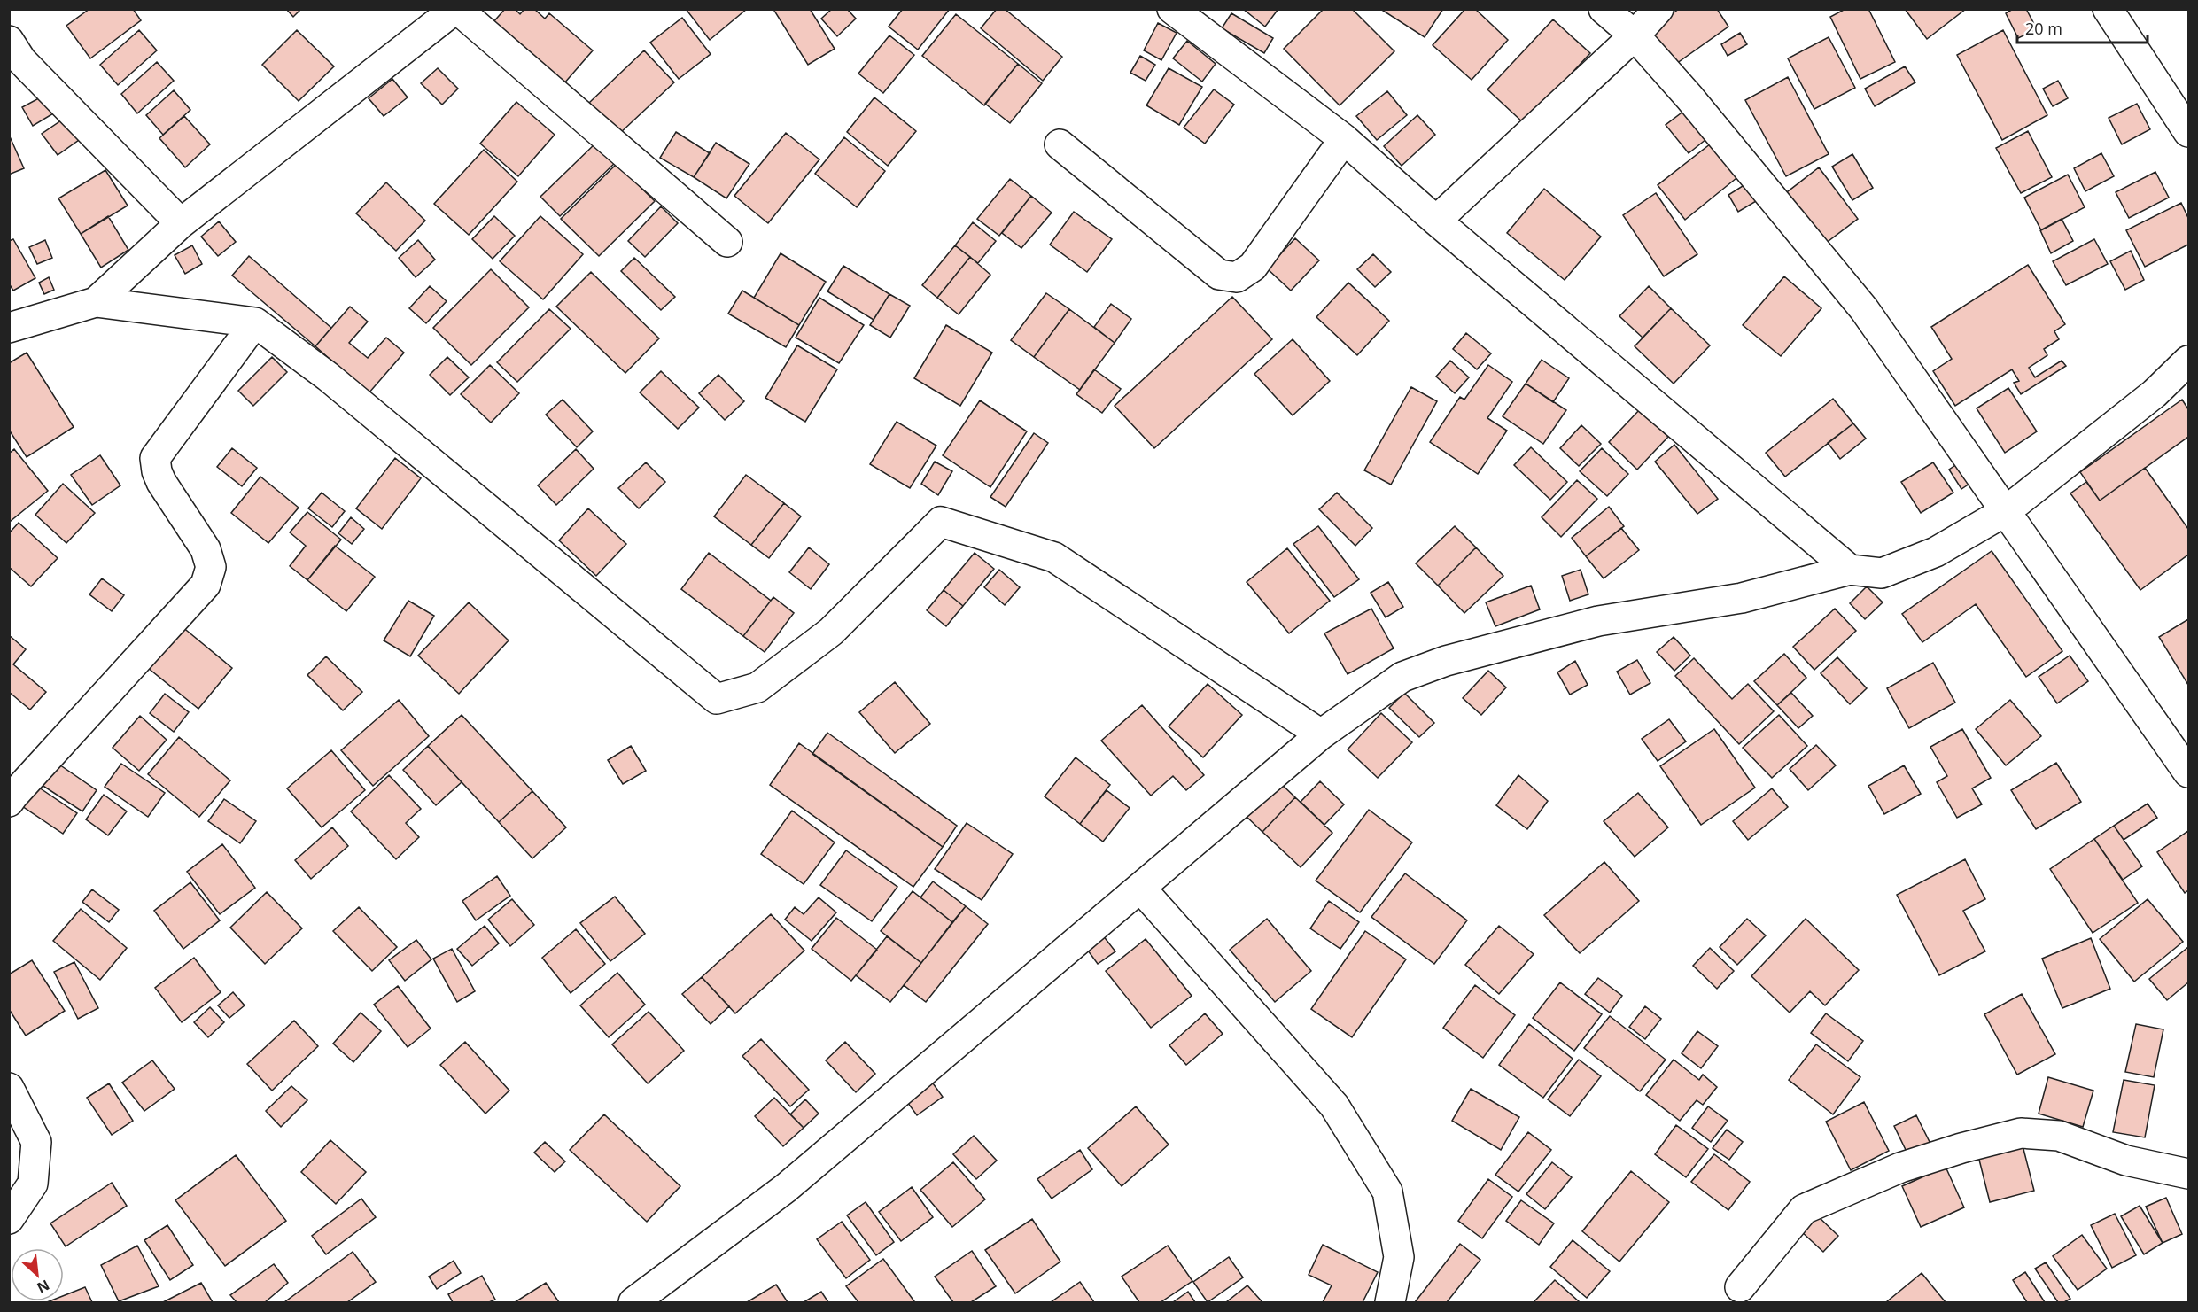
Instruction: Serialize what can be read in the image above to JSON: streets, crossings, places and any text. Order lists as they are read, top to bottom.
{
  "scale_bar": "20 m",
  "north": "bottom right"
}
